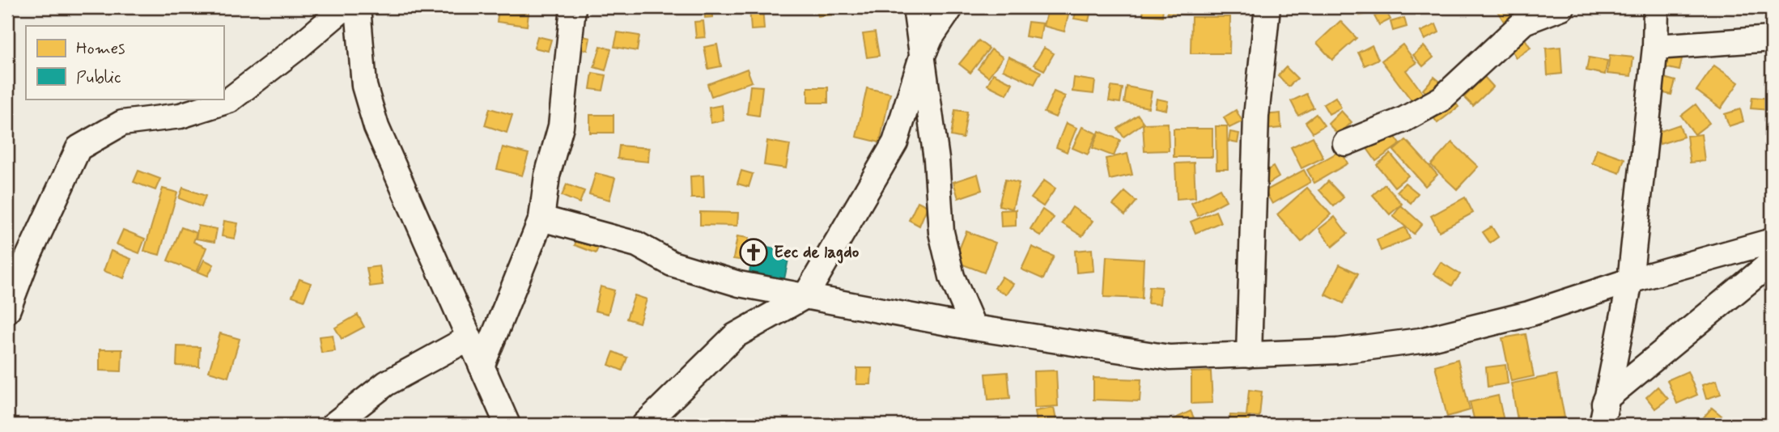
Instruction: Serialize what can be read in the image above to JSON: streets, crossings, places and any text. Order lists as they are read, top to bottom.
{
  "places": {
    "church": ["Eec de lagdo"]
  },
  "legend": ["Homes", "Public"]
}
